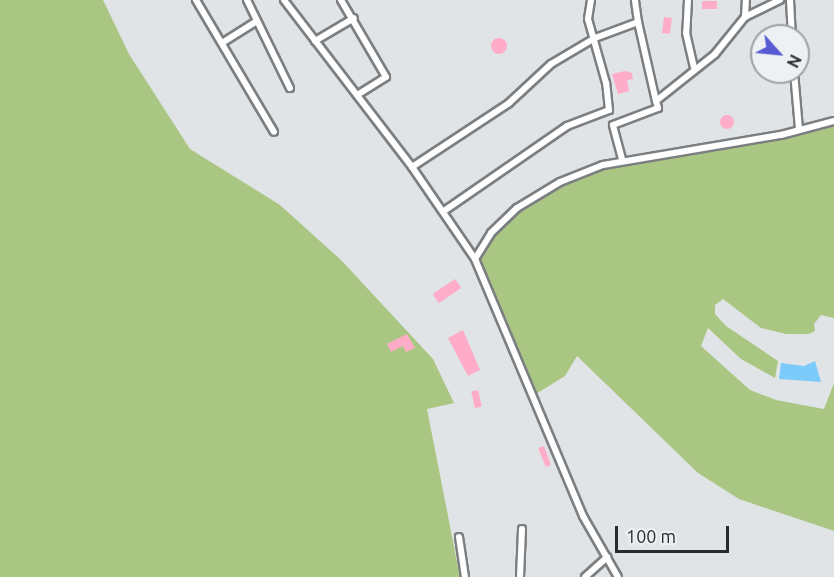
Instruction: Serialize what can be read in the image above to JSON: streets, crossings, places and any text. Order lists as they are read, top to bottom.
{
  "scale_bar": "100 m",
  "north": "bottom right"
}
